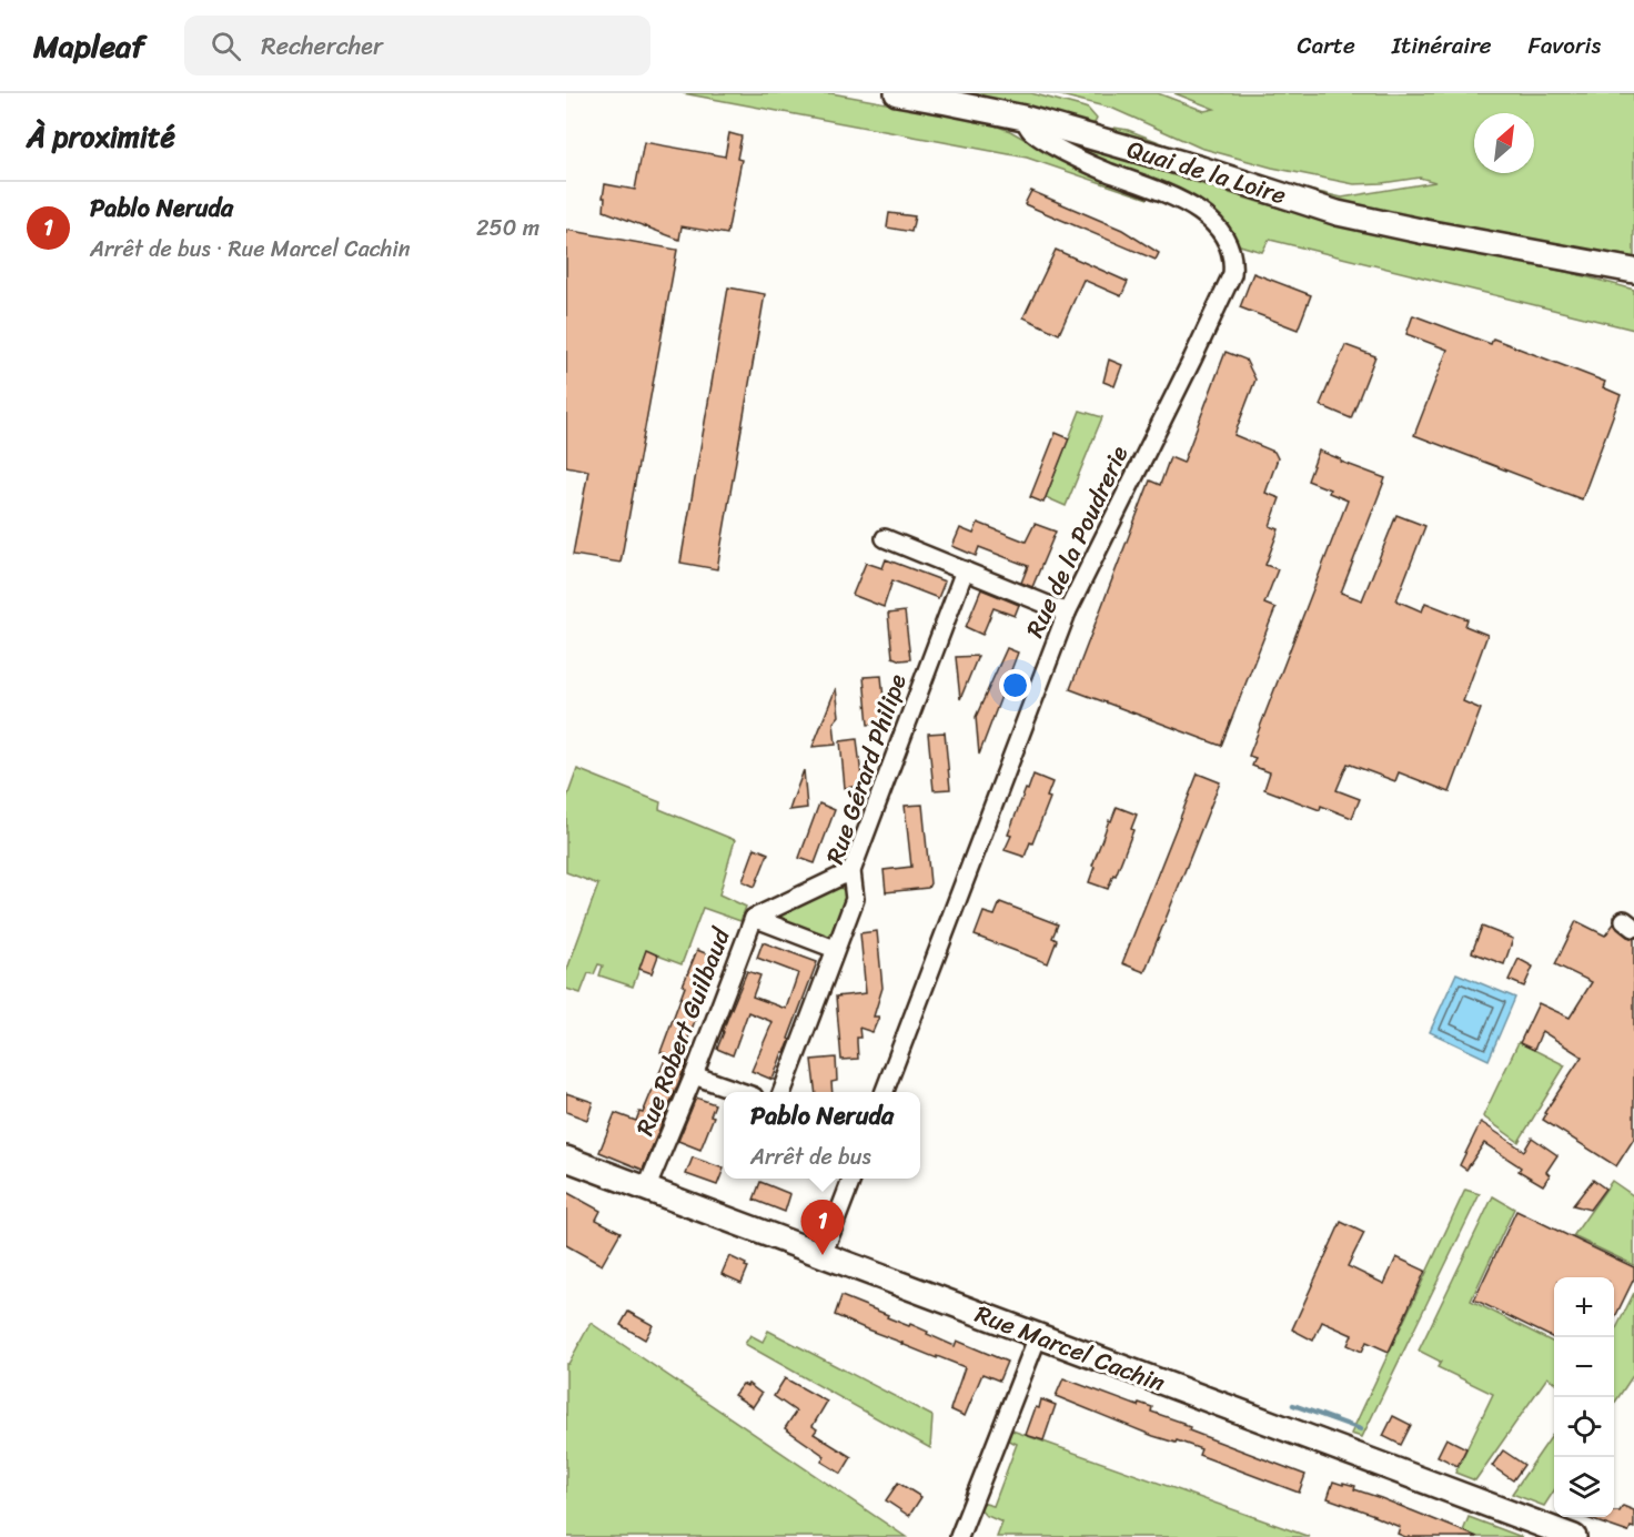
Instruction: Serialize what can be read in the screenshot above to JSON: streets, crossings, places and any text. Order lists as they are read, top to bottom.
{
  "streets": {
    "street": [
      "Quai de la Loire",
      "Rue de la Poudrerie",
      "Rue Gérard Philipe",
      "Rue Robert Guilbaud",
      "Rue Marcel Cachin"
    ]
  },
  "crossings": [
    ["Quai de la Loire", "Rue de la Poudrerie"],
    ["Rue Gérard Philipe", "Rue Robert Guilbaud"],
    ["Rue Robert Guilbaud", "Rue Marcel Cachin"]
  ],
  "north": "top right",
  "page": {
    "header": "Mapleaf",
    "search": "Rechercher",
    "nav": ["Carte", "Itinéraire", "Favoris"],
    "heading": "À proximité",
    "list": [
      {
        "mark": "1",
        "name": "Pablo Neruda",
        "note": "Arrêt de bus · Rue Marcel Cachin",
        "value": "250 m"
      }
    ],
    "popup": ["Pablo Neruda", "Arrêt de bus"],
    "pins": "1",
    "map_buttons": ["+", "−"]
  }
}
